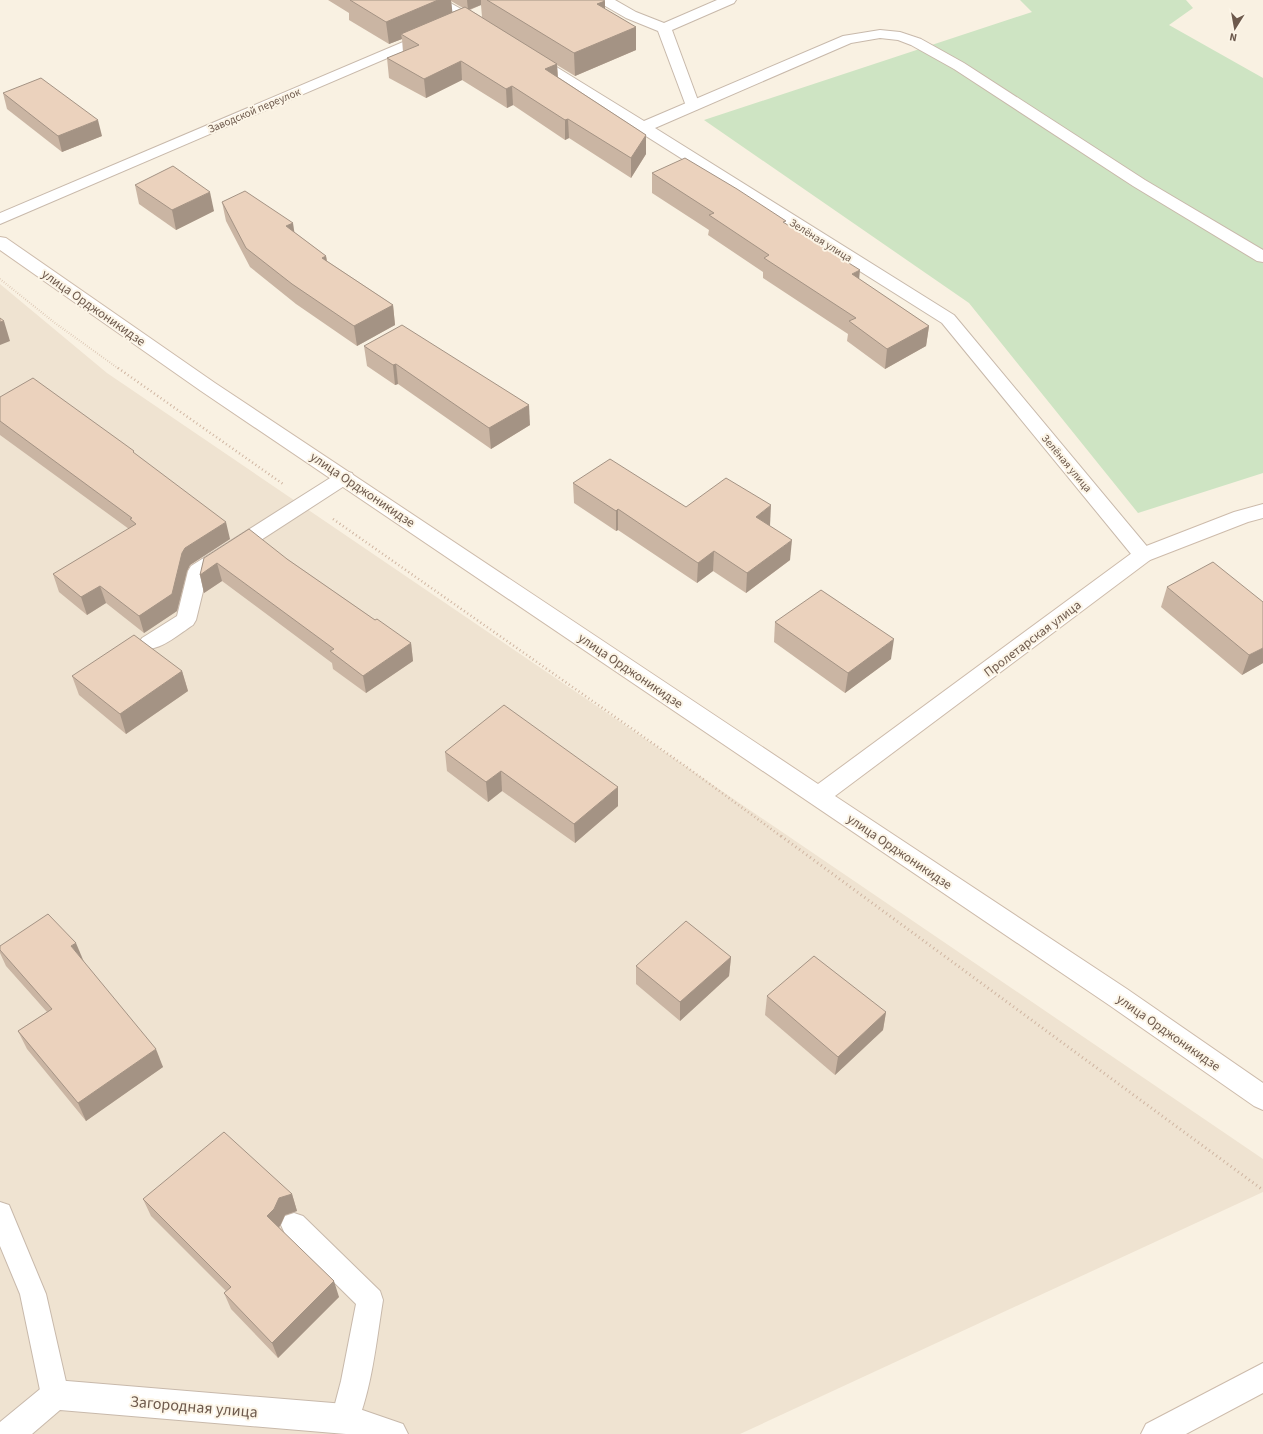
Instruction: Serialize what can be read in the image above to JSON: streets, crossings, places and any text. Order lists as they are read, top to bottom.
{
  "streets": {
    "street": [
      "Заводской переулок",
      "Зелёная улица",
      "улица Орджоникидзе",
      "Пролетарская улица",
      "Загородная улица"
    ]
  },
  "crossings": [
    ["Зелёная улица", "Пролетарская улица"],
    ["улица Орджоникидзе", "Пролетарская улица"]
  ],
  "north": "bottom"
}
